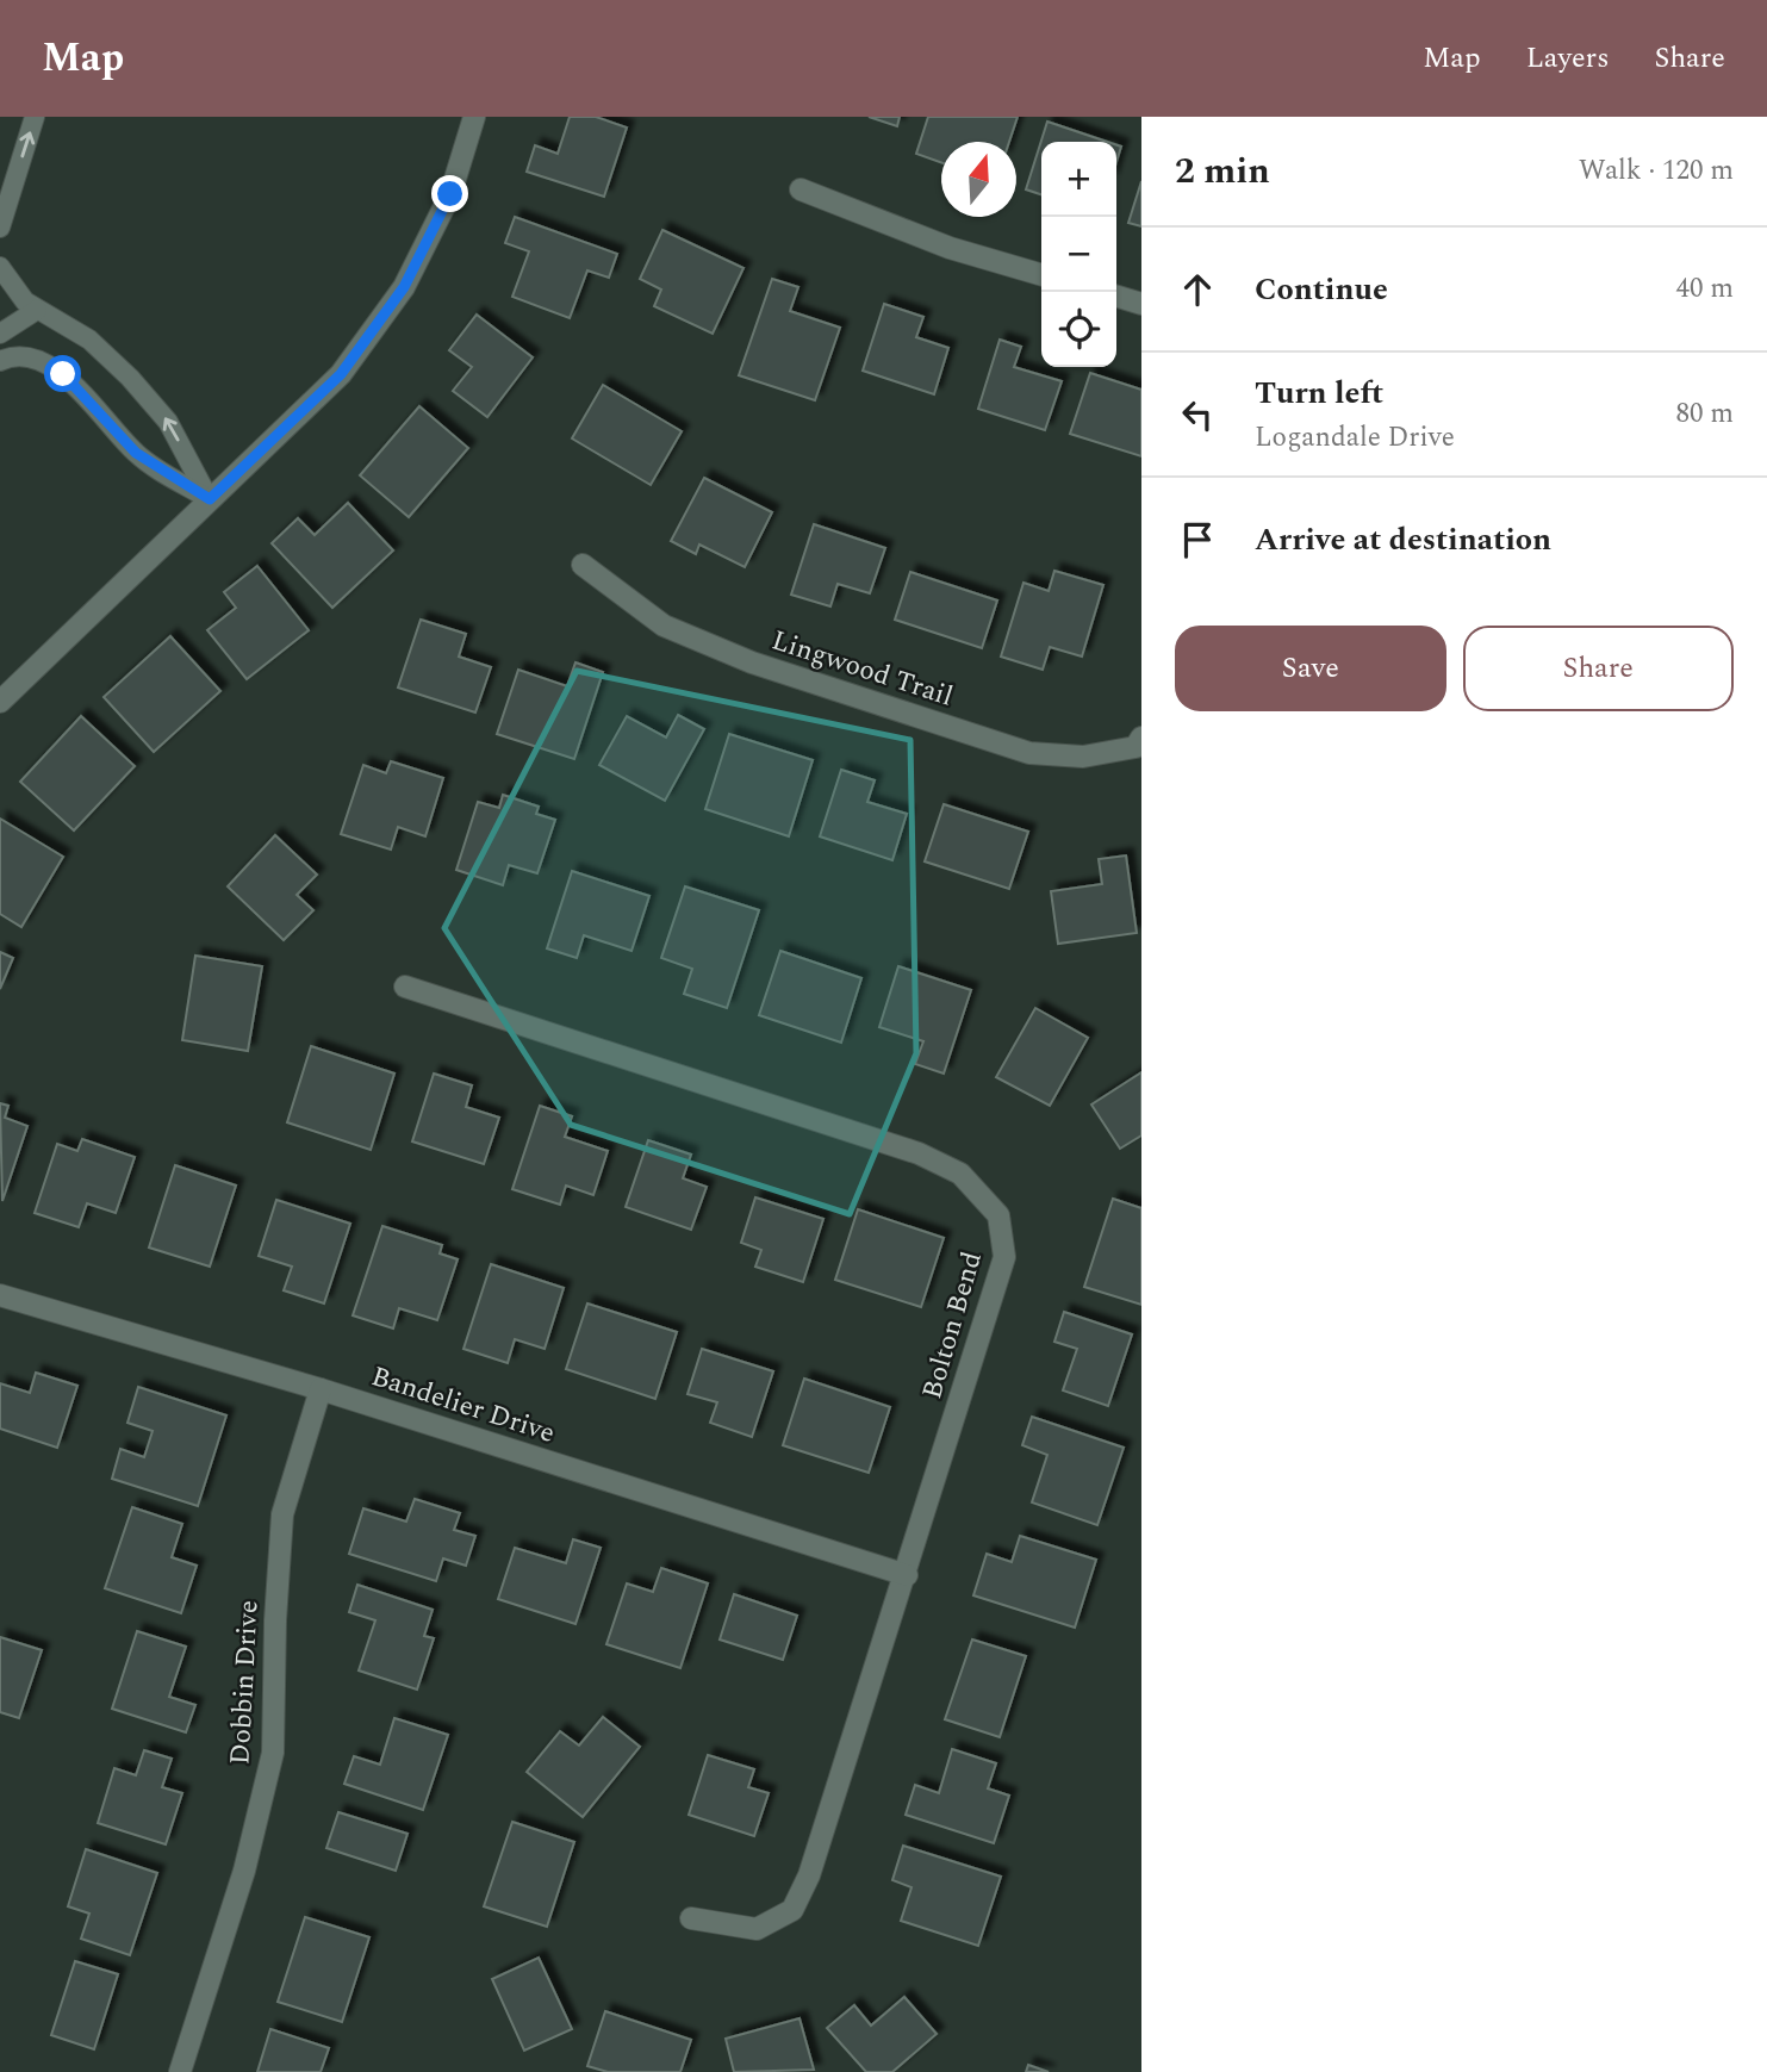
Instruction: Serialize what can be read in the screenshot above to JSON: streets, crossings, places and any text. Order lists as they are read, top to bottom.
{
  "streets": {
    "street": [
      "Lingwood Trail",
      "Bolton Bend",
      "Bandelier Drive",
      "Dobbin Drive"
    ]
  },
  "crossings": [
    ["Bolton Bend", "Bandelier Drive"],
    ["Bandelier Drive", "Dobbin Drive"]
  ],
  "north": "top",
  "page": {
    "header": "Map",
    "nav": ["Map", "Layers", "Share"],
    "heading": ["2 min", "Walk · 120 m"],
    "map_buttons": ["+", "−"],
    "list": [
      ["Continue", "40 m"],
      ["Turn left", "Logandale Drive", "80 m"],
      "Arrive at destination"
    ],
    "buttons": ["Save", "Share"]
  }
}
